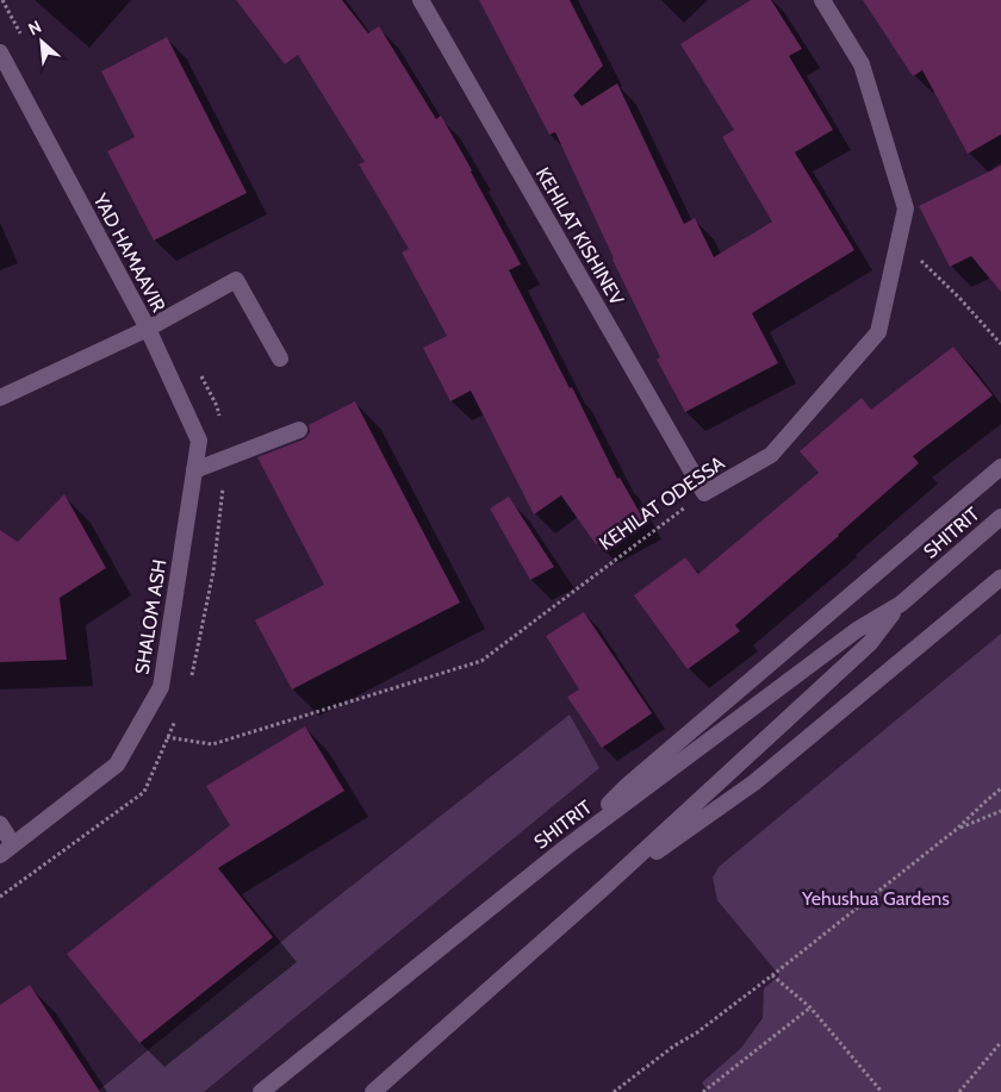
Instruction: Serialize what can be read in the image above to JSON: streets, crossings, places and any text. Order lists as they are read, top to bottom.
{
  "streets": {
    "street": [
      "KEHILAT KISHINEV",
      "YAD HAMAAVIR",
      "KEHILAT ODESSA",
      "SHITRIT",
      "SHALOM ASH"
    ]
  },
  "crossings": [
    ["KEHILAT KISHINEV", "KEHILAT ODESSA"],
    ["YAD HAMAAVIR", "SHALOM ASH"],
    ["KEHILAT ODESSA", "SHALOM ASH"]
  ],
  "parks": ["Yehushua Gardens"],
  "north": "top left"
}
